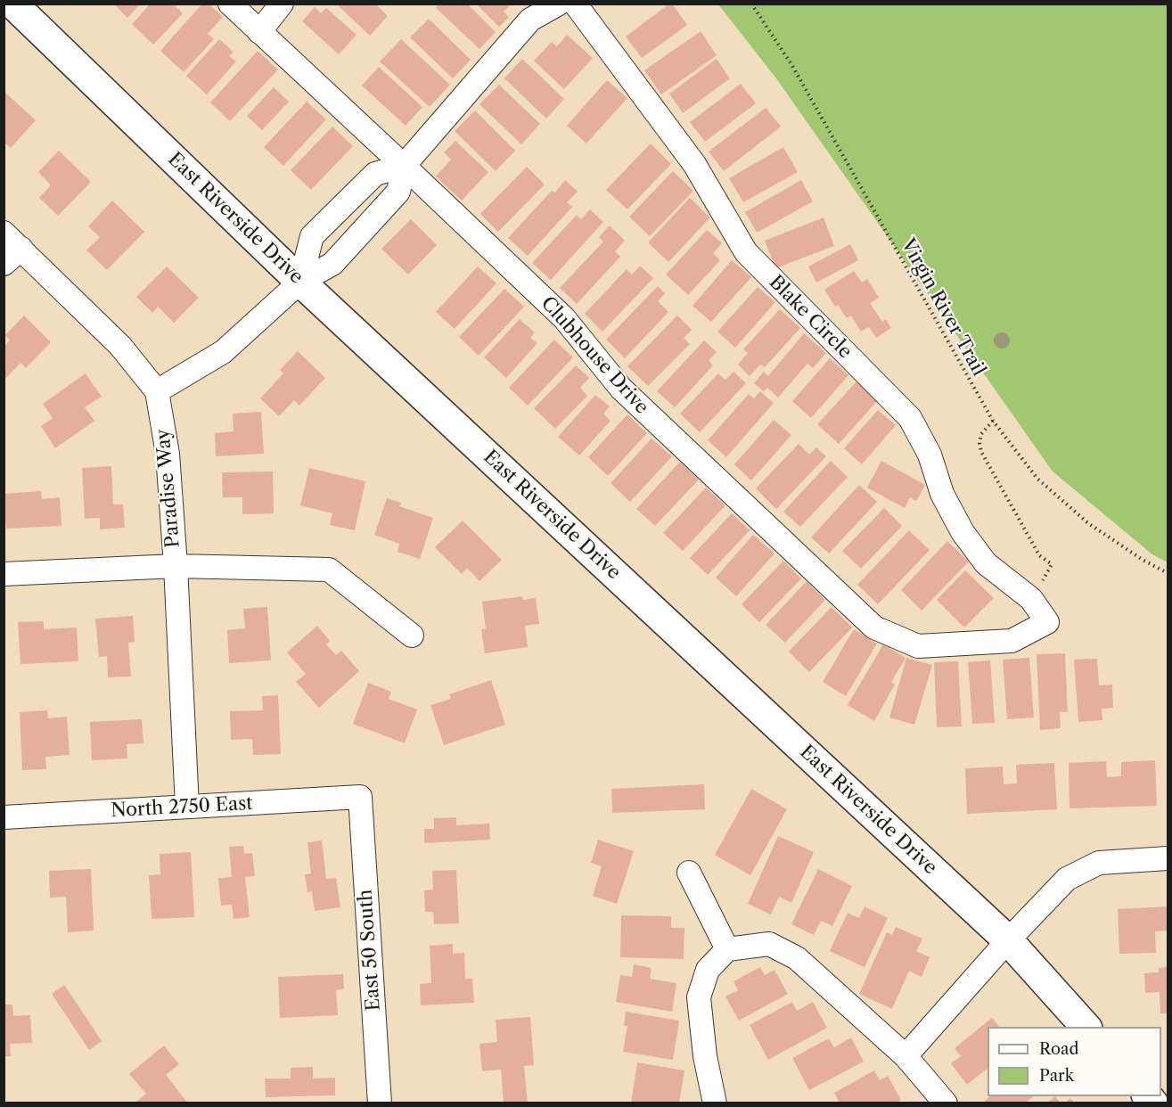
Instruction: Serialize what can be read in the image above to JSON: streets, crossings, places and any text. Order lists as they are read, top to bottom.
{
  "streets": {
    "main road": ["East Riverside Drive"],
    "street": [
      "Blake Circle",
      "Clubhouse Drive",
      "Paradise Way",
      "North 2750 East",
      "East 50 South"
    ],
    "path": ["Virgin River Trail"]
  },
  "crossings": [
    ["Blake Circle", "Clubhouse Drive"],
    ["Paradise Way", "North 2750 East"],
    ["North 2750 East", "East 50 South"]
  ],
  "legend": ["Road", "Park"]
}
